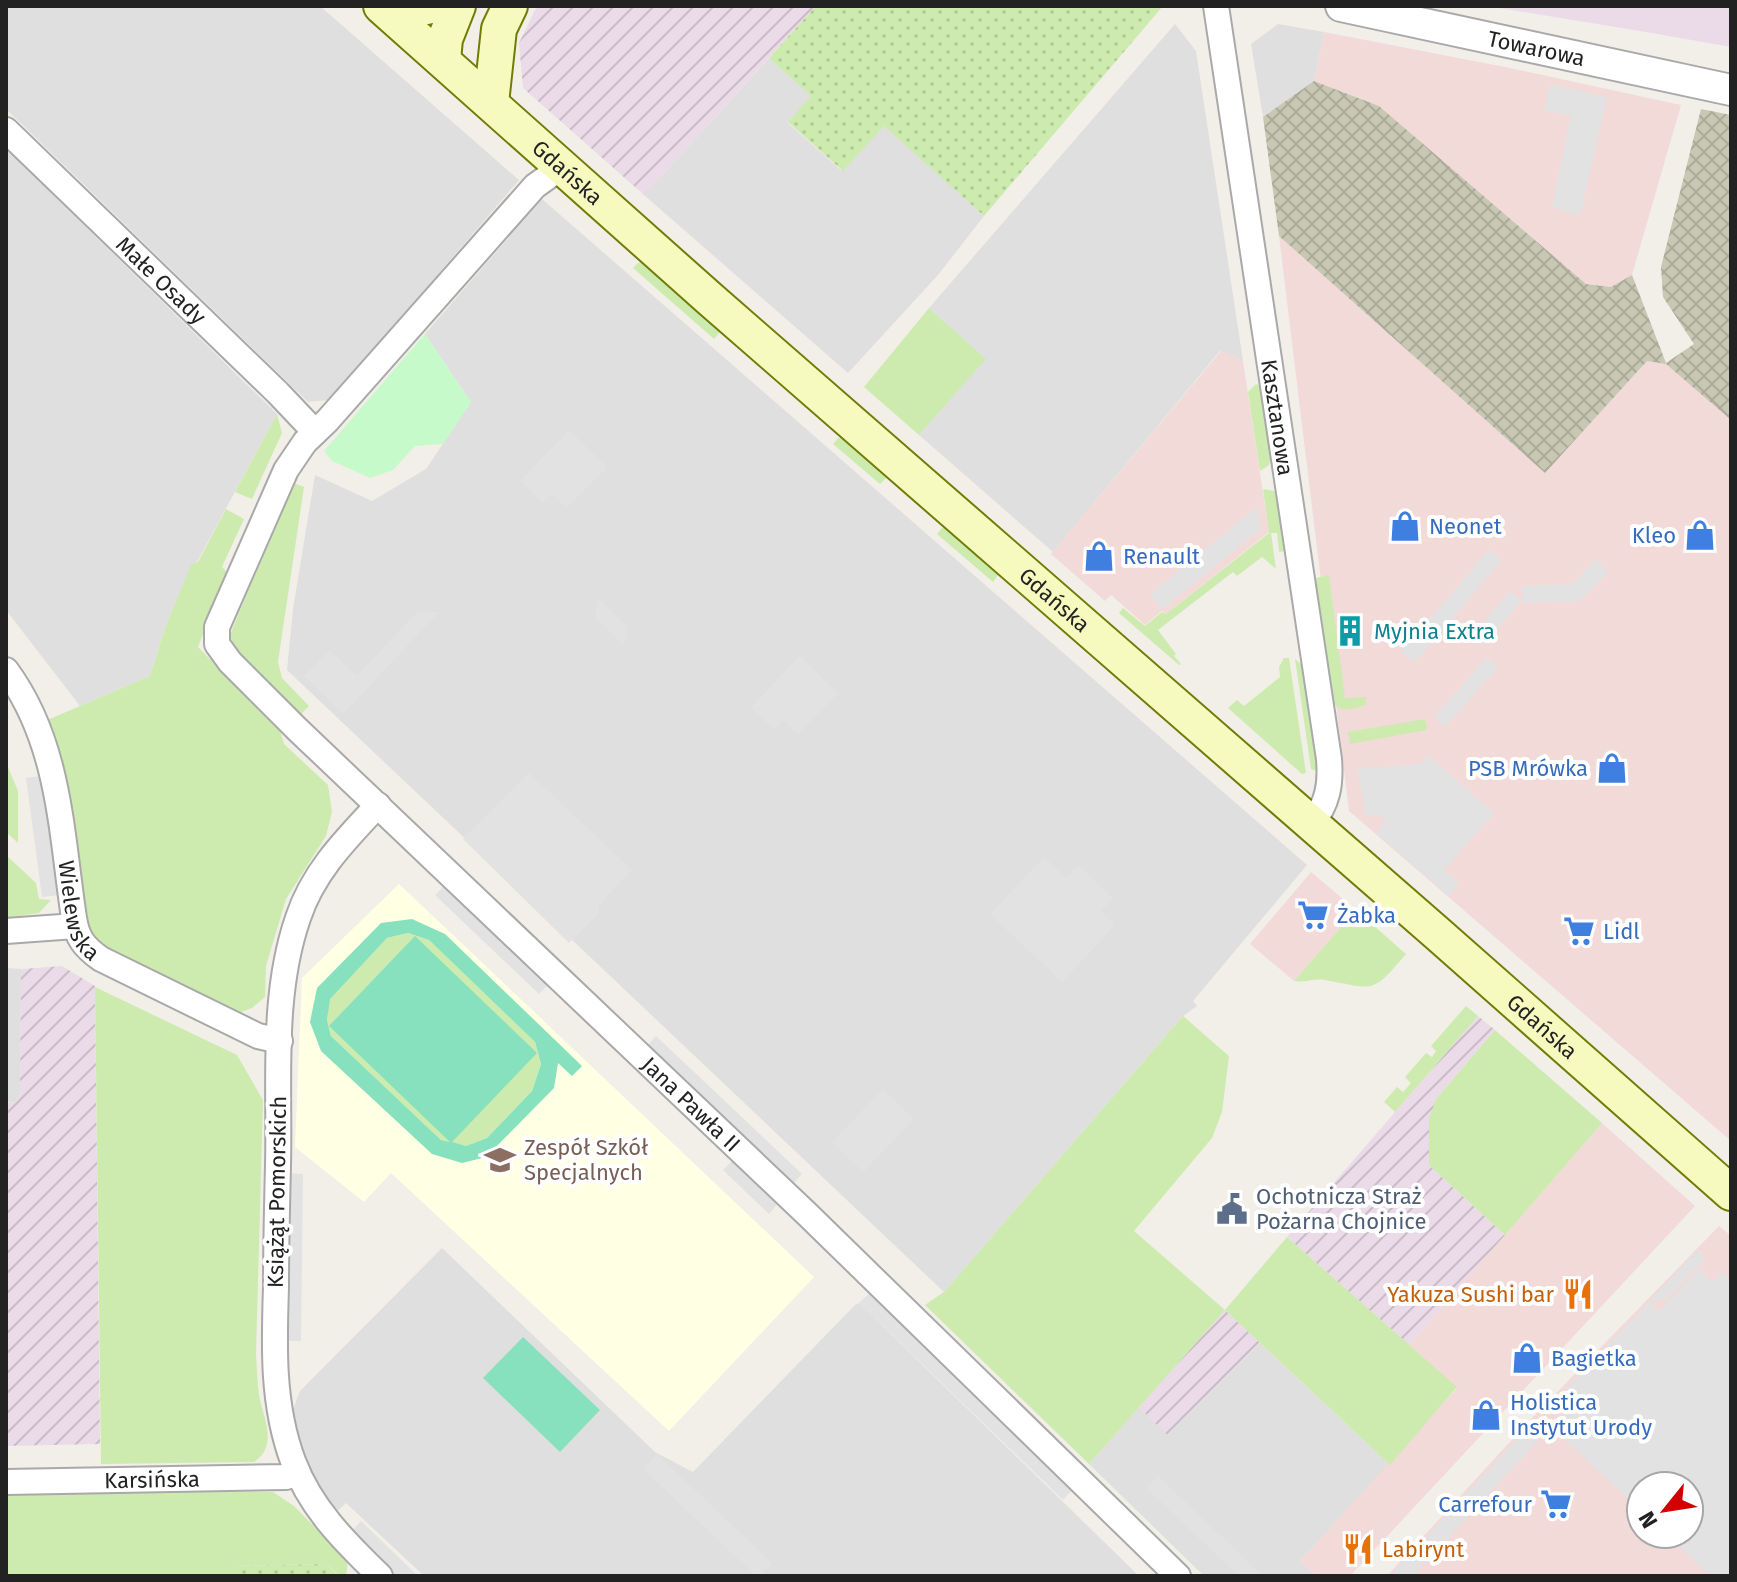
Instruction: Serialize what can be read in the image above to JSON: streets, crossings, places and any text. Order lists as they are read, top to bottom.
{
  "streets": {
    "main road": ["Gdańska"],
    "street": [
      "Towarowa",
      "Małe Osady",
      "Kasztanowa",
      "Wielewska",
      "Jana Pawła II",
      "Książąt Pomorskich",
      "Karsińska"
    ]
  },
  "crossings": [
    ["Gdańska", "Kasztanowa"],
    ["Małe Osady", "Jana Pawła II"],
    ["Wielewska", "Książąt Pomorskich"],
    ["Jana Pawła II", "Książąt Pomorskich"],
    ["Książąt Pomorskich", "Karsińska"]
  ],
  "places": {
    "shop": [
      "Neonet",
      "Kleo",
      "Renault",
      "PSB Mrówka",
      "Bagietka",
      "Holistica Instytut Urody"
    ],
    "building": ["Myjnia Extra"],
    "supermarket": ["Żabka", "Lidl", "Carrefour"],
    "school or university": ["Zespół Szkół Specjalnych"],
    "public building": ["Ochotnicza Straż Pożarna Chojnice"],
    "restaurant": ["Yakuza Sushi bar", "Labirynt"]
  },
  "north": "bottom left"
}
